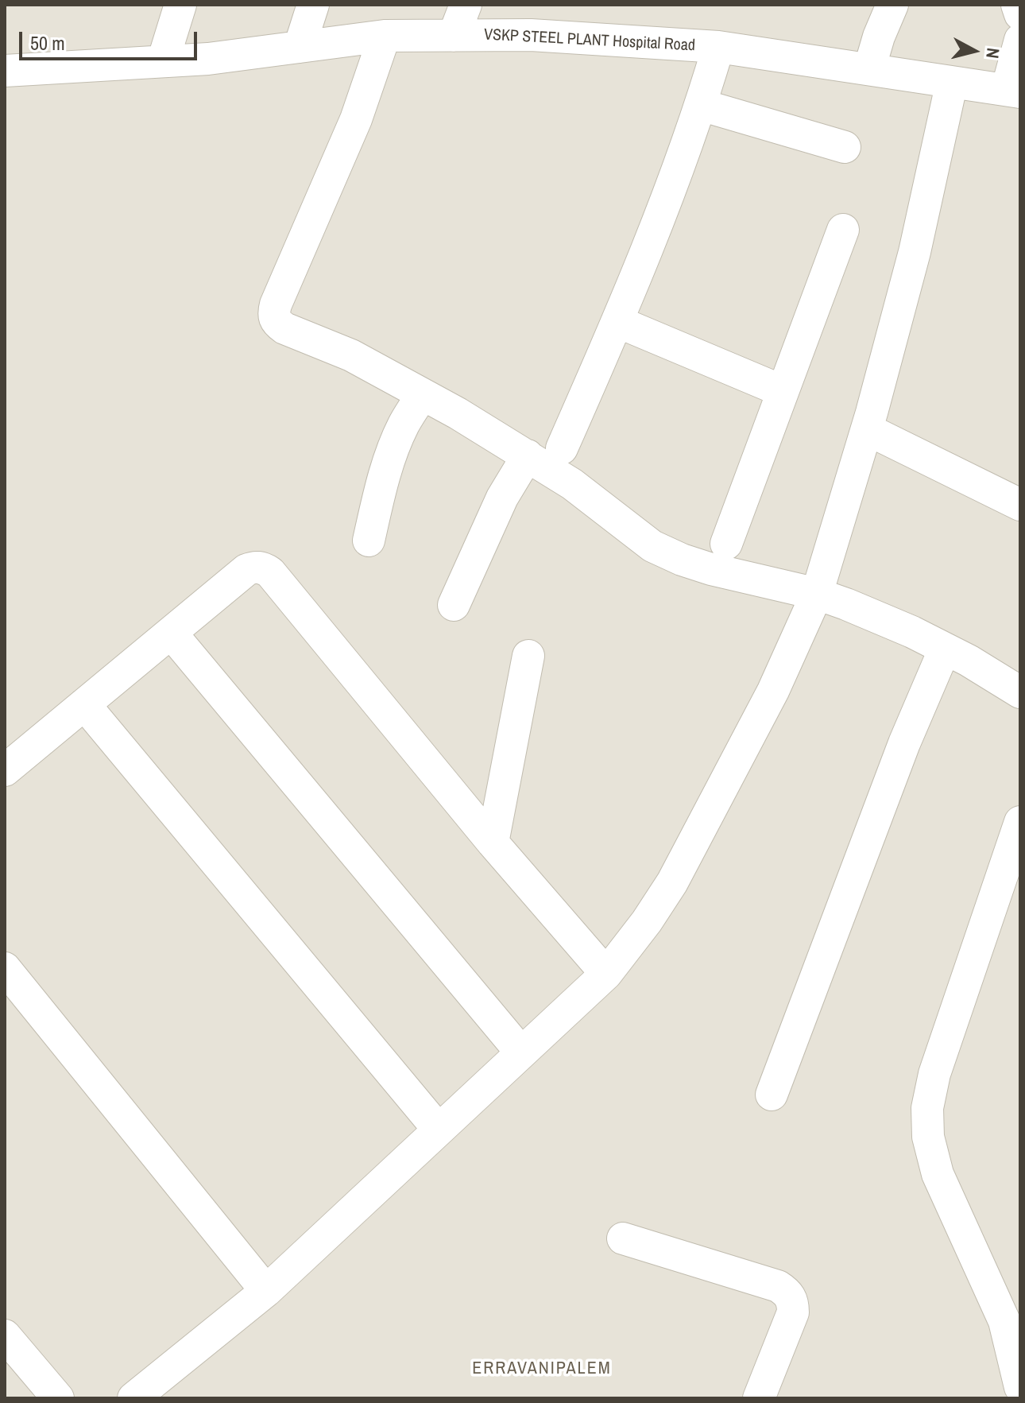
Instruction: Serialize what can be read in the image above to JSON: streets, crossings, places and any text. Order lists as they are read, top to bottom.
{
  "streets": {
    "street": ["VSKP STEEL PLANT Hospital Road"]
  },
  "districts": ["ERRAVANIPALEM"],
  "scale_bar": "50 m",
  "north": "right"
}
